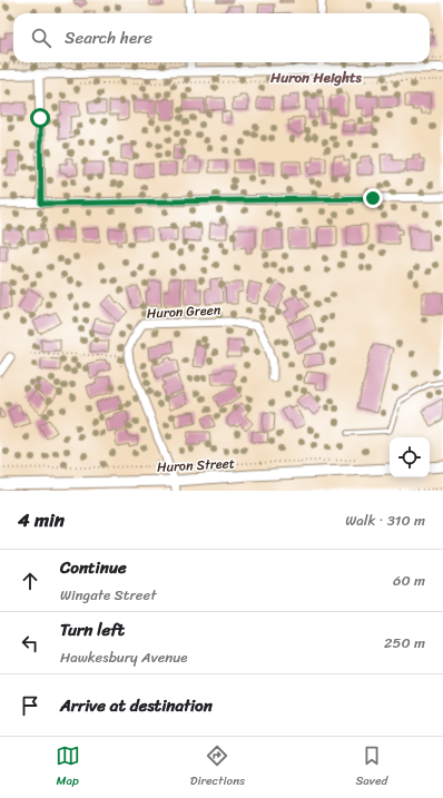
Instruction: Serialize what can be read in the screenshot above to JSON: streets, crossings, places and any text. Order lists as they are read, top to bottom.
{
  "streets": {
    "main road": ["Huron Street"],
    "street": ["Huron Green"]
  },
  "crossings": [
    ["Huron Green", "Huron Street"]
  ],
  "districts": ["Huron Heights"],
  "page": {
    "search": "Search here",
    "heading": ["4 min", "Walk · 310 m"],
    "list": [
      ["Continue", "Wingate Street", "60 m"],
      ["Turn left", "Hawkesbury Avenue", "250 m"],
      "Arrive at destination"
    ],
    "nav": ["Map", "Directions", "Saved"]
  }
}
